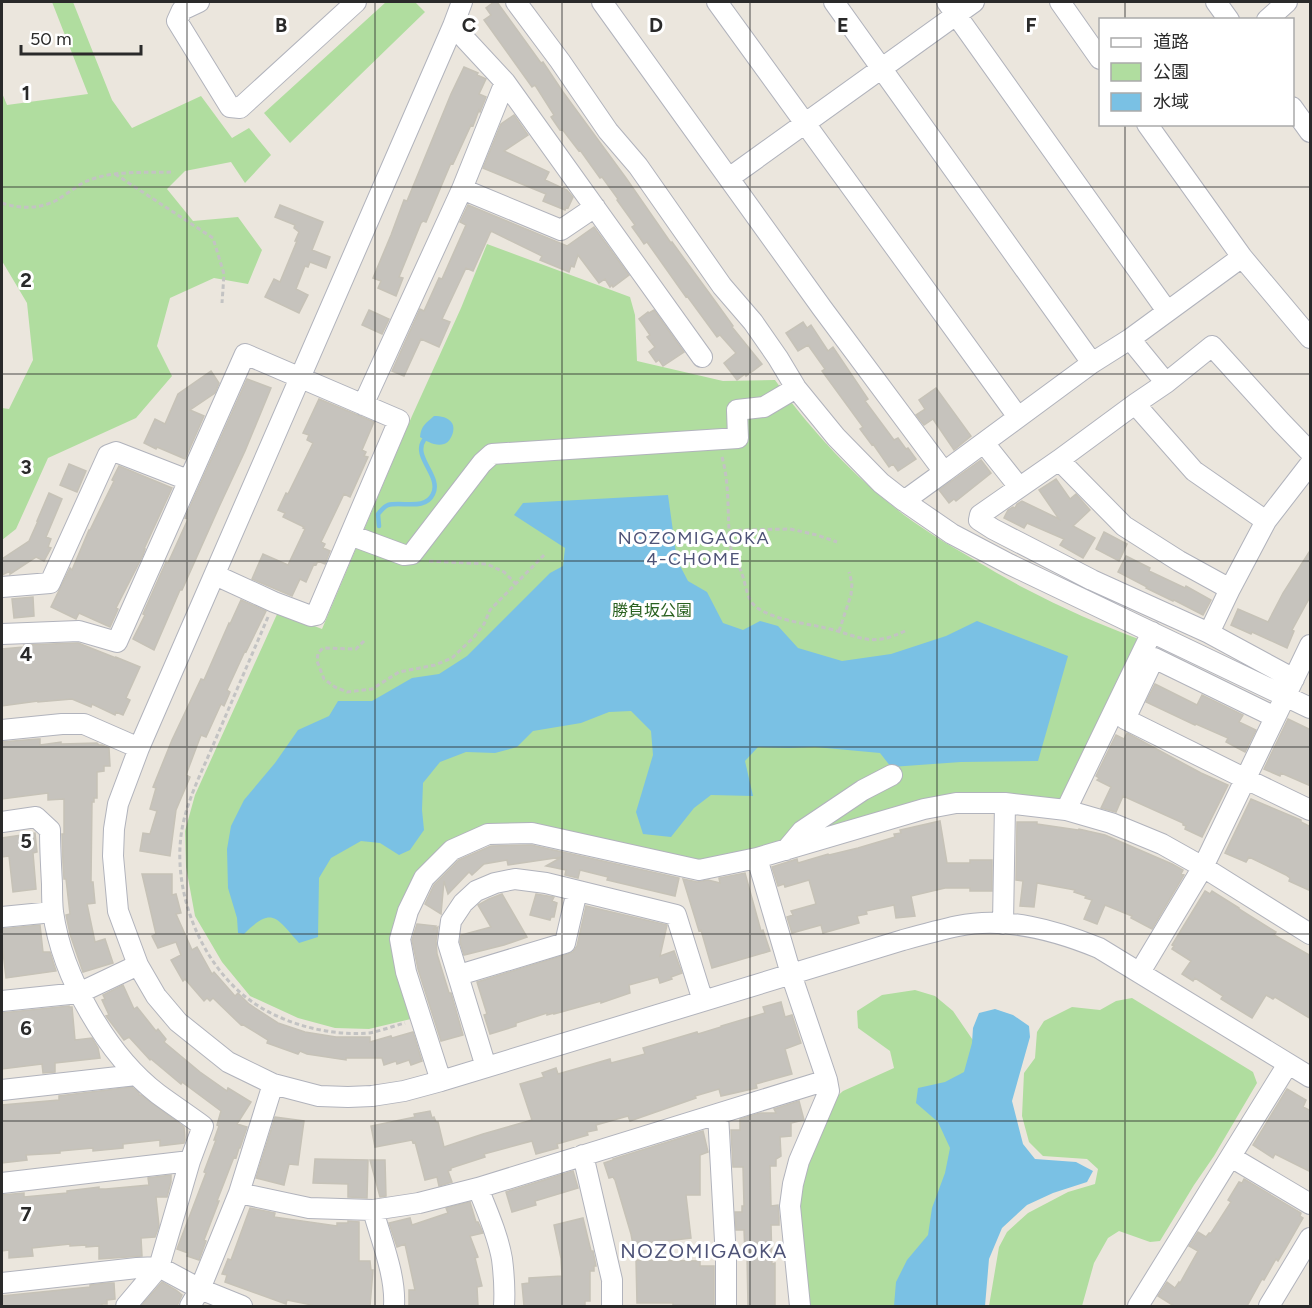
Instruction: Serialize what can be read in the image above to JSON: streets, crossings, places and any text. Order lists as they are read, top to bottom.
{
  "districts": ["NOZOMIGAOKA 4-CHOME", "NOZOMIGAOKA"],
  "parks": ["勝負坂公園"],
  "legend": ["道路", "公園", "水域"],
  "scale_bar": "50 m",
  "grid": {
    "columns": [
      "B",
      "C",
      "D",
      "E",
      "F"
    ],
    "rows": [
      "1",
      "2",
      "3",
      "4",
      "5",
      "6",
      "7"
    ]
  }
}
